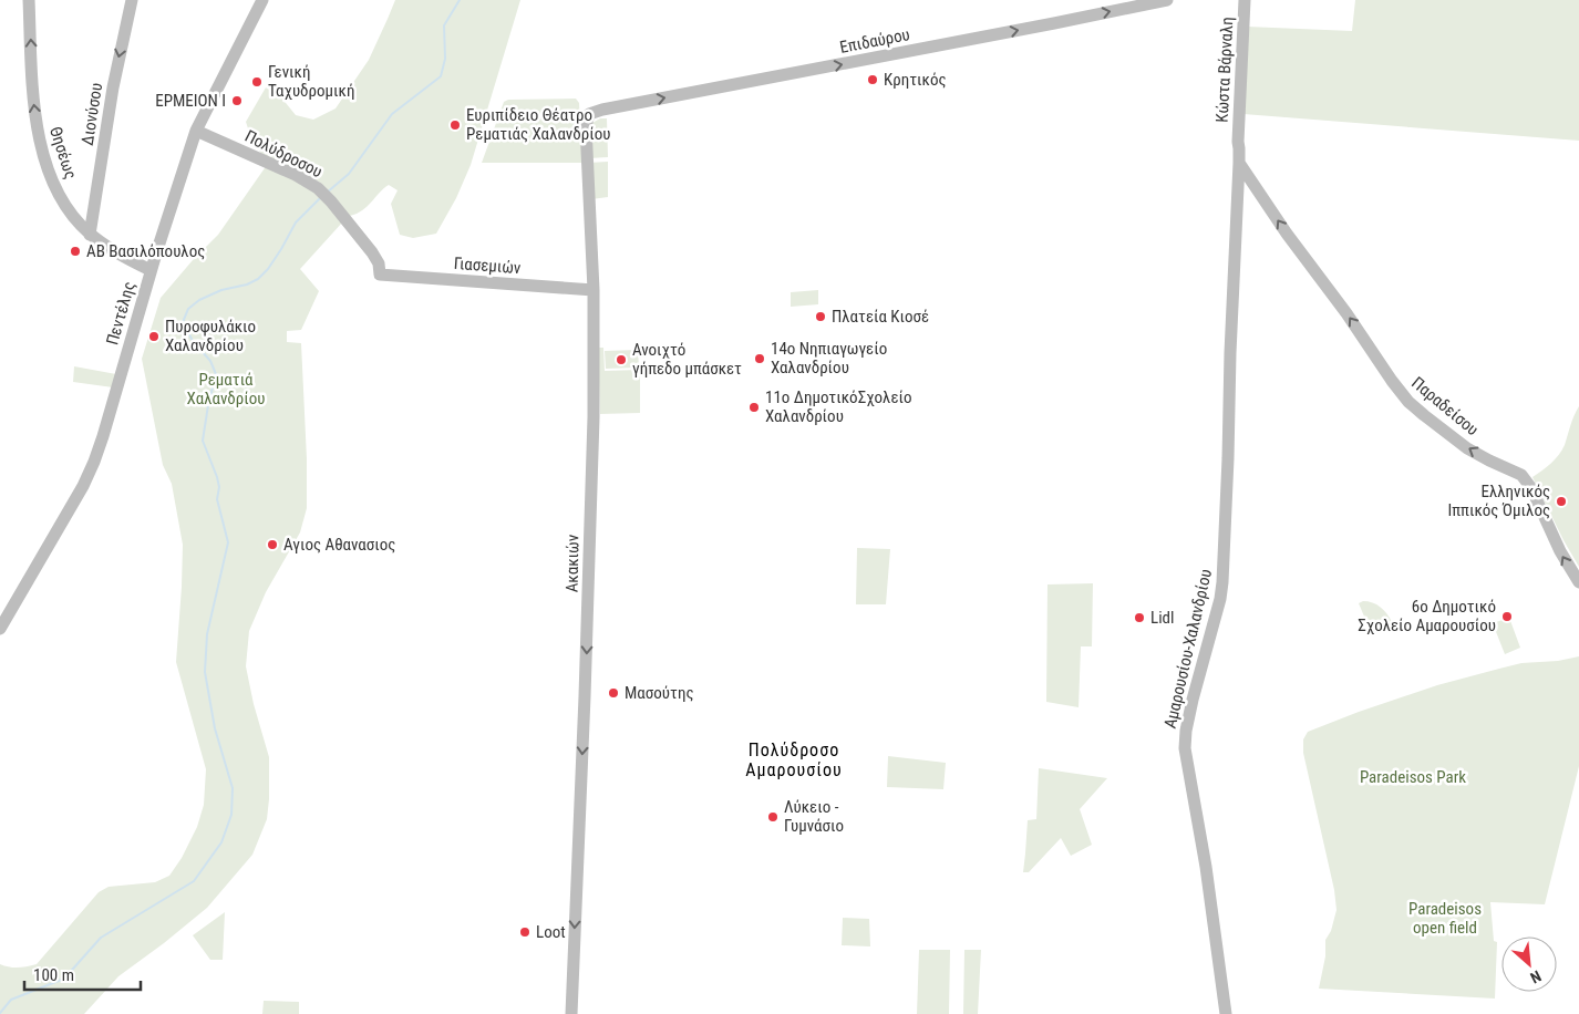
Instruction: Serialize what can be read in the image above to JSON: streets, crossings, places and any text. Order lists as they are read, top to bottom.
{
  "streets": {
    "street": [
      "Επιδαύρου",
      "Κώστα Βάρναλη",
      "Διονύσου",
      "Θησέως",
      "Πολύδροσου",
      "Γιασεμιών",
      "Πεντέλης",
      "Παραδείσου",
      "Ακακιών",
      "Αμαρουσίου-Χαλανδρίου"
    ]
  },
  "crossings": [
    ["Επιδαύρου", "Ακακιών"],
    ["Κώστα Βάρναλη", "Παραδείσου"],
    ["Κώστα Βάρναλη", "Αμαρουσίου-Χαλανδρίου"],
    ["Διονύσου", "Θησέως"],
    ["Θησέως", "Πεντέλης"],
    ["Πολύδροσου", "Γιασεμιών"],
    ["Πολύδροσου", "Πεντέλης"],
    ["Γιασεμιών", "Ακακιών"]
  ],
  "one_way": [
    "Επιδαύρου",
    "Διονύσου",
    "Θησέως",
    "Παραδείσου",
    "Ακακιών"
  ],
  "districts": ["Πολύδροσο Αμαρουσίου"],
  "parks": ["Ρεματιά Χαλανδρίου", "Paradeisos Park", "Paradeisos open field"],
  "places": [
    "Κρητικός",
    "Γενική Ταχυδρομική",
    "ΕΡΜΕΙΟΝ Ι",
    "Ευριπίδειο Θέατρο Ρεματιάς Χαλανδρίου",
    "ΑΒ Βασιλόπουλος",
    "Πλατεία Κιοσέ",
    "Πυροφυλάκιο Χαλανδρίου",
    "14ο Νηπιαγωγείο Χαλανδρίου",
    "Ανοιχτό γήπεδο μπάσκετ",
    "11ο ΔημοτικόΣχολείο Χαλανδρίου",
    "Ελληνικός Ιππικός Όμιλος",
    "Αγιος Αθανασιος",
    "6ο Δημοτικό Σχολείο Αμαρουσίου",
    "Lidl",
    "Μασούτης",
    "Λύκειο - Γυμνάσιο",
    "Loot"
  ],
  "scale_bar": "100 m",
  "north": "bottom right"
}
